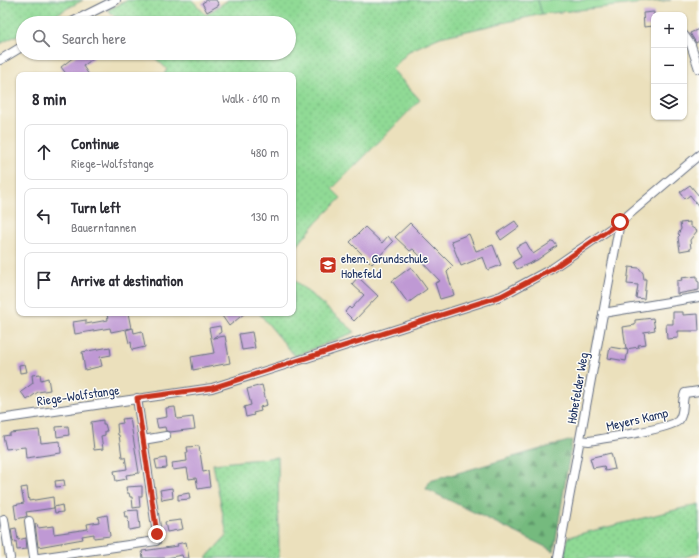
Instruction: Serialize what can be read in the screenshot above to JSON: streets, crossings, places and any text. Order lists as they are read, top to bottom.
{
  "streets": {
    "street": ["Hohefelder Weg", "Riege-Wolfstange", "Meyers Kamp"]
  },
  "crossings": [
    ["Hohefelder Weg", "Riege-Wolfstange"],
    ["Hohefelder Weg", "Meyers Kamp"]
  ],
  "places": {
    "school or university": ["ehem. Grundschule Hohefeld"]
  },
  "page": {
    "map_buttons": ["+", "−"],
    "search": "Search here",
    "heading": ["8 min", "Walk · 610 m"],
    "list": [
      ["Continue", "Riege-Wolfstange", "480 m"],
      ["Turn left", "Bauerntannen", "130 m"],
      "Arrive at destination"
    ]
  }
}
